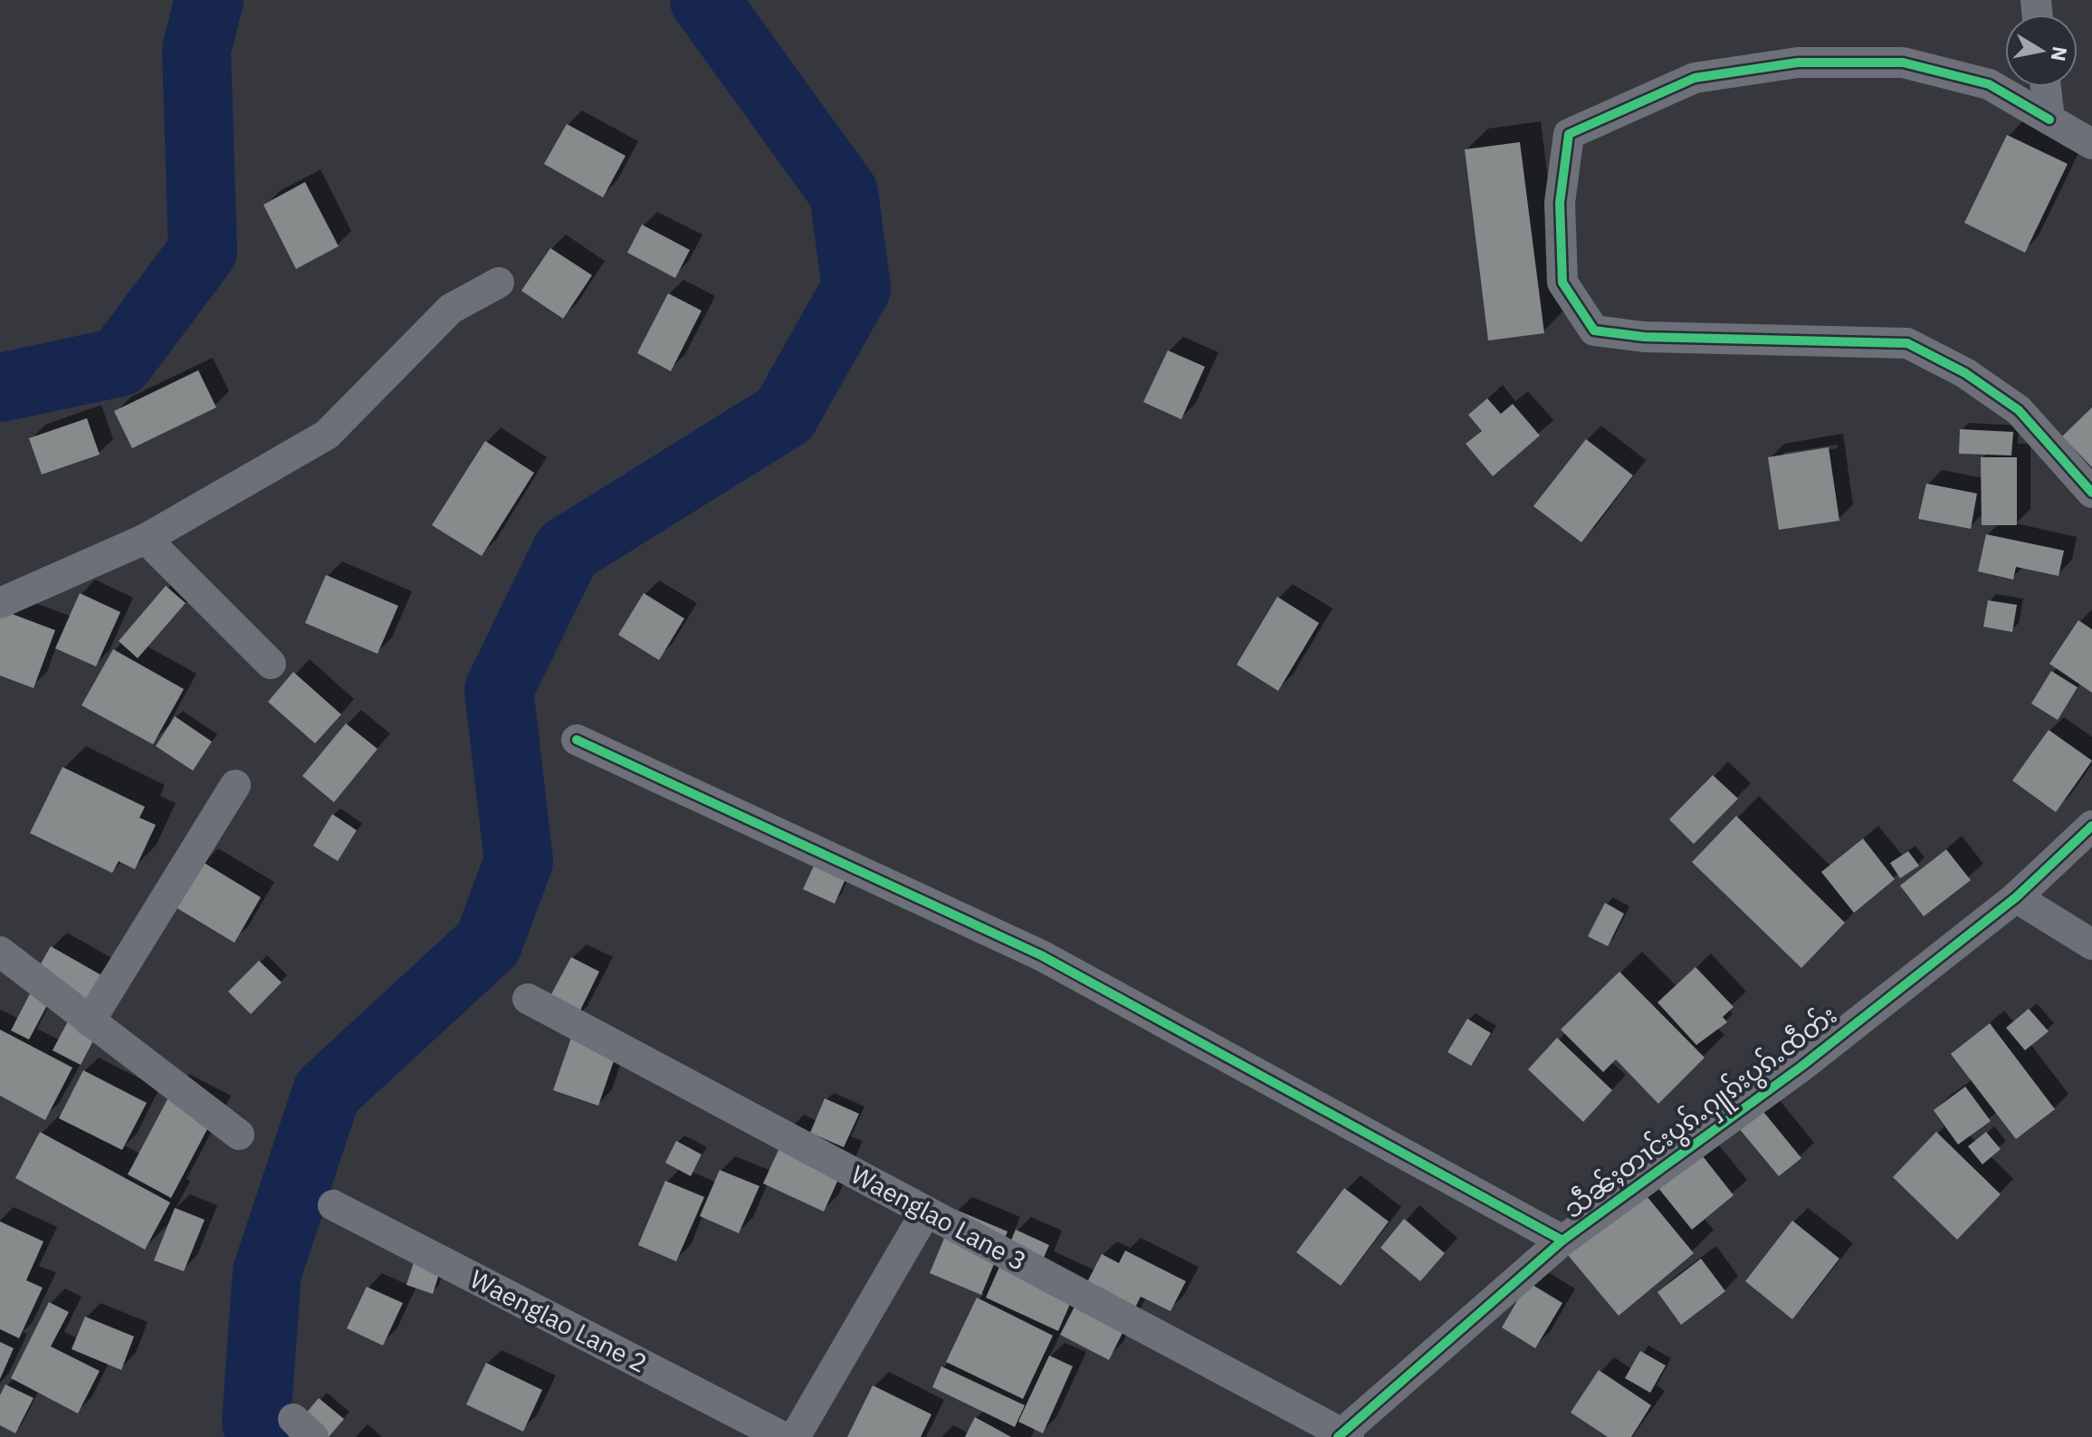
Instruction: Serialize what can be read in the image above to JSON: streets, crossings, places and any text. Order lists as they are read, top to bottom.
{
  "streets": {
    "street": ["သဵၼ်ႈတၢင်းပွၵ်ႉႁူၵ်းပွၵ်ႉၸဵတ်း", "Waenglao Lane 3", "Waenglao Lane 2"]
  },
  "crossings": [
    ["သဵၼ်ႈတၢင်းပွၵ်ႉႁူၵ်းပွၵ်ႉၸဵတ်း", "Waenglao Lane 3"]
  ],
  "north": "right"
}
